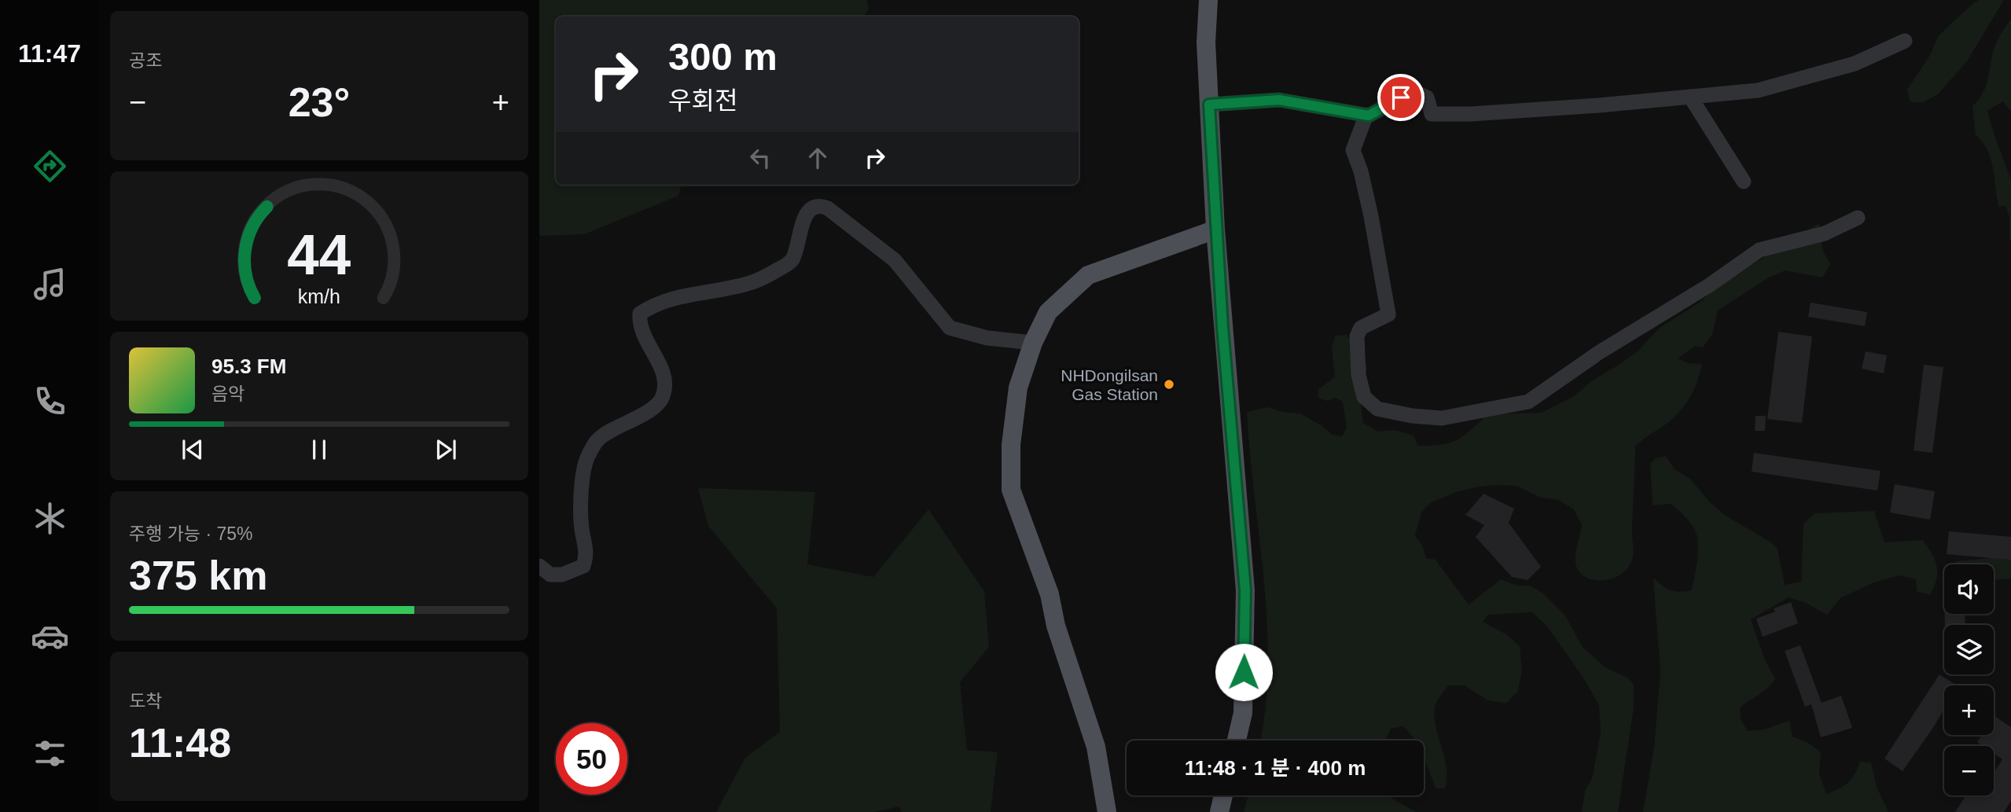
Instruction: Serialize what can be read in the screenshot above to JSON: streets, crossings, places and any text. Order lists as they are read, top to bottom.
{
  "places": ["NHDongilsan Gas Station"],
  "page": {
    "tabs": "11:47",
    "tile": [
      "공조",
      ["주행 가능 · 75%", "375 km"],
      ["도착", "11:48"]
    ],
    "turn": ["300 m", "우회전"],
    "heat": ["−", "23°", "+"],
    "song": ["95.3 FM", "음악"],
    "map_buttons": ["+", "−"],
    "limit": "50",
    "trip": "11:48 · 1 분 · 400 m",
    "gauge": ["44", "km/h"]
  }
}
